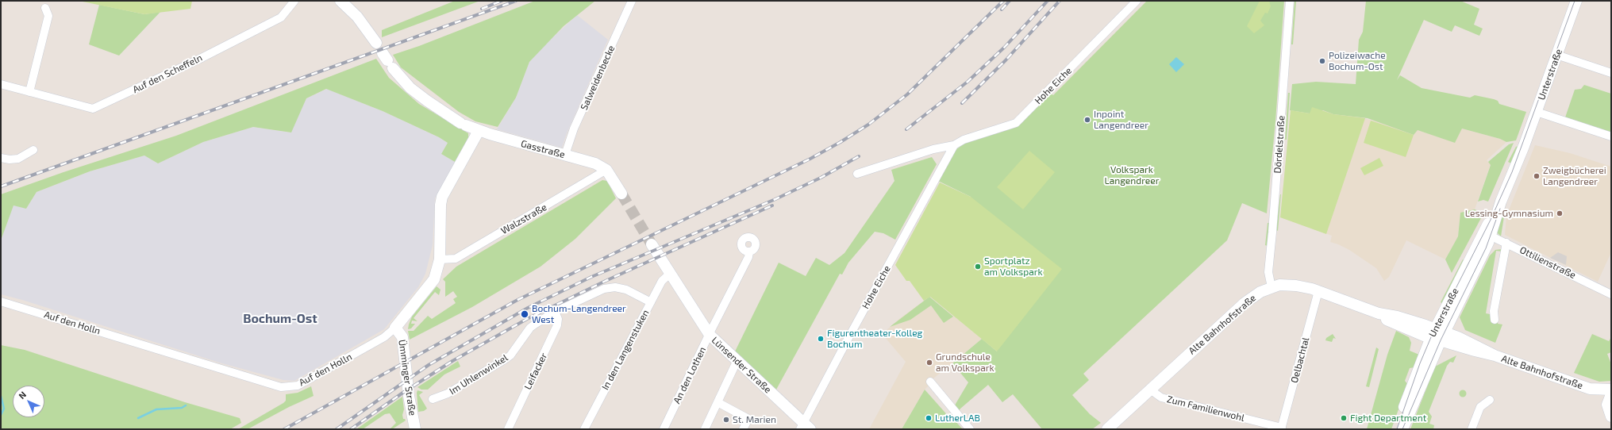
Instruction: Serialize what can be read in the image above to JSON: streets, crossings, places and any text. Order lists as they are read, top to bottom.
{
  "streets": {
    "street": [
      "Auf den Scheffeln",
      "Unterstraße",
      "Salweidenbecke",
      "Hohe Eiche",
      "Dördelstraße",
      "Gasstraße",
      "Walzstraße",
      "Ottilienstraße",
      "Auf den Holln",
      "Alte Bahnhofstraße",
      "In den Langenstuken",
      "Oelbachtal",
      "Lünsender Straße",
      "Leifacker",
      "Im Uhlenwinkel",
      "An den Lothen",
      "Ümminger Straße",
      "Zum Familienwohl"
    ]
  },
  "crossings": [
    ["Unterstraße", "Ottilienstraße"],
    ["Unterstraße", "Alte Bahnhofstraße"],
    ["Salweidenbecke", "Gasstraße"],
    ["Hohe Eiche", "Lünsender Straße"],
    ["Dördelstraße", "Alte Bahnhofstraße"],
    ["Gasstraße", "Walzstraße"],
    ["Gasstraße", "Auf den Holln"],
    ["Walzstraße", "Auf den Holln"],
    ["Auf den Holln", "Ümminger Straße"],
    ["Alte Bahnhofstraße", "Oelbachtal"],
    ["Alte Bahnhofstraße", "Zum Familienwohl"],
    ["In den Langenstuken", "Lünsender Straße"],
    ["In den Langenstuken", "Im Uhlenwinkel"],
    ["Oelbachtal", "Zum Familienwohl"],
    ["Lünsender Straße", "An den Lothen"],
    ["Leifacker", "Im Uhlenwinkel"]
  ],
  "districts": ["Bochum-Ost"],
  "parks": ["Volkspark Langendreer"],
  "places": [
    "Polizeiwache Bochum-Ost",
    "Inpoint Langendreer",
    "Zweigbücherei Langendreer",
    "Lessing-Gymnasium",
    "Sportplatz am Volkspark",
    "Bochum-Langendreer West",
    "Figurentheater-Kolleg Bochum",
    "Grundschule am Volkspark",
    "LutherLAB",
    "Fight Department",
    "St. Marien"
  ],
  "north": "top left"
}
